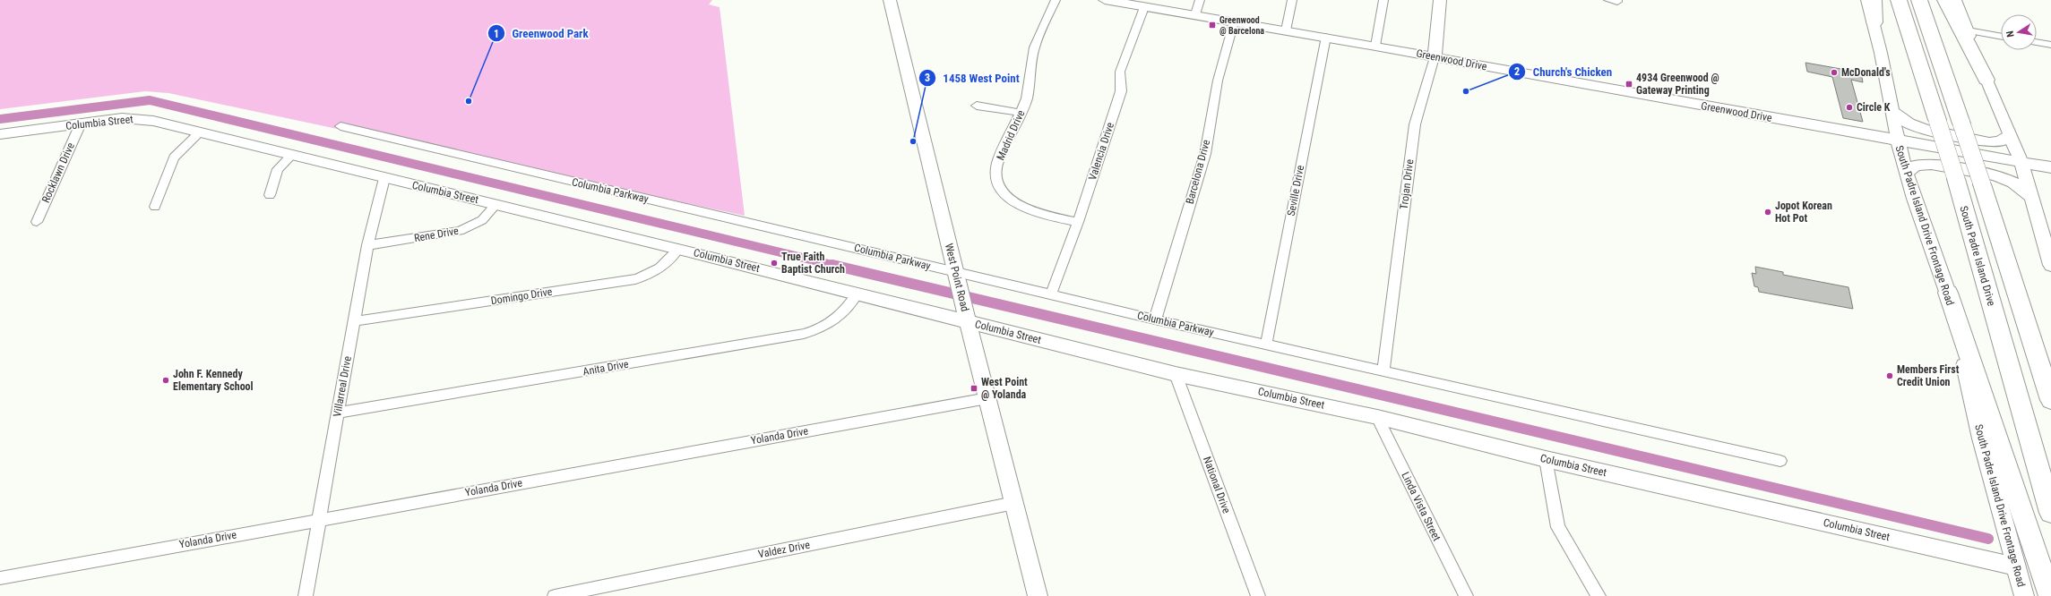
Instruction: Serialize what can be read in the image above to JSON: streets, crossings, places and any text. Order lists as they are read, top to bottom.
{
  "streets": {
    "highway": ["South Padre Island Drive"],
    "street": [
      "Greenwood Drive",
      "Columbia Street",
      "Madrid Drive",
      "Valencia Drive",
      "Barcelona Drive",
      "Rocklawn Drive",
      "Trojan Drive",
      "Columbia Parkway",
      "Seville Drive",
      "South Padre Island Drive Frontage Road",
      "Rene Drive",
      "West Point Road",
      "Domingo Drive",
      "Anita Drive",
      "Villarreal Drive",
      "Yolanda Drive",
      "National Drive",
      "Linda Vista Street",
      "Valdez Drive"
    ]
  },
  "crossings": [
    ["Greenwood Drive", "Valencia Drive"],
    ["Greenwood Drive", "Barcelona Drive"],
    ["Greenwood Drive", "Trojan Drive"],
    ["Greenwood Drive", "Seville Drive"],
    ["Greenwood Drive", "South Padre Island Drive Frontage Road"],
    ["Columbia Street", "Rocklawn Drive"],
    ["Columbia Street", "South Padre Island Drive Frontage Road"],
    ["Columbia Street", "Rene Drive"],
    ["Columbia Street", "West Point Road"],
    ["Columbia Street", "Domingo Drive"],
    ["Columbia Street", "Anita Drive"],
    ["Columbia Street", "Villarreal Drive"],
    ["Columbia Street", "National Drive"],
    ["Columbia Street", "Linda Vista Street"],
    ["Madrid Drive", "Valencia Drive"],
    ["Valencia Drive", "Columbia Parkway"],
    ["Barcelona Drive", "Columbia Parkway"],
    ["Trojan Drive", "Columbia Parkway"],
    ["Columbia Parkway", "Seville Drive"],
    ["Columbia Parkway", "West Point Road"],
    ["Rene Drive", "Villarreal Drive"],
    ["West Point Road", "Yolanda Drive"],
    ["West Point Road", "Valdez Drive"],
    ["Domingo Drive", "Villarreal Drive"],
    ["Anita Drive", "Villarreal Drive"],
    ["Villarreal Drive", "Yolanda Drive"]
  ],
  "places": {
    "transit": ["Greenwood @ Barcelona", "4934 Greenwood @ Gateway Printing", "West Point @ Yolanda"],
    "other": [
      "McDonald's",
      "Church's Chicken",
      "Greenwood Park",
      "Circle K",
      "1458 West Point",
      "Jopot Korean Hot Pot",
      "True Faith Baptist Church",
      "Members First Credit Union",
      "John F. Kennedy Elementary School"
    ]
  },
  "north": "left"
}
